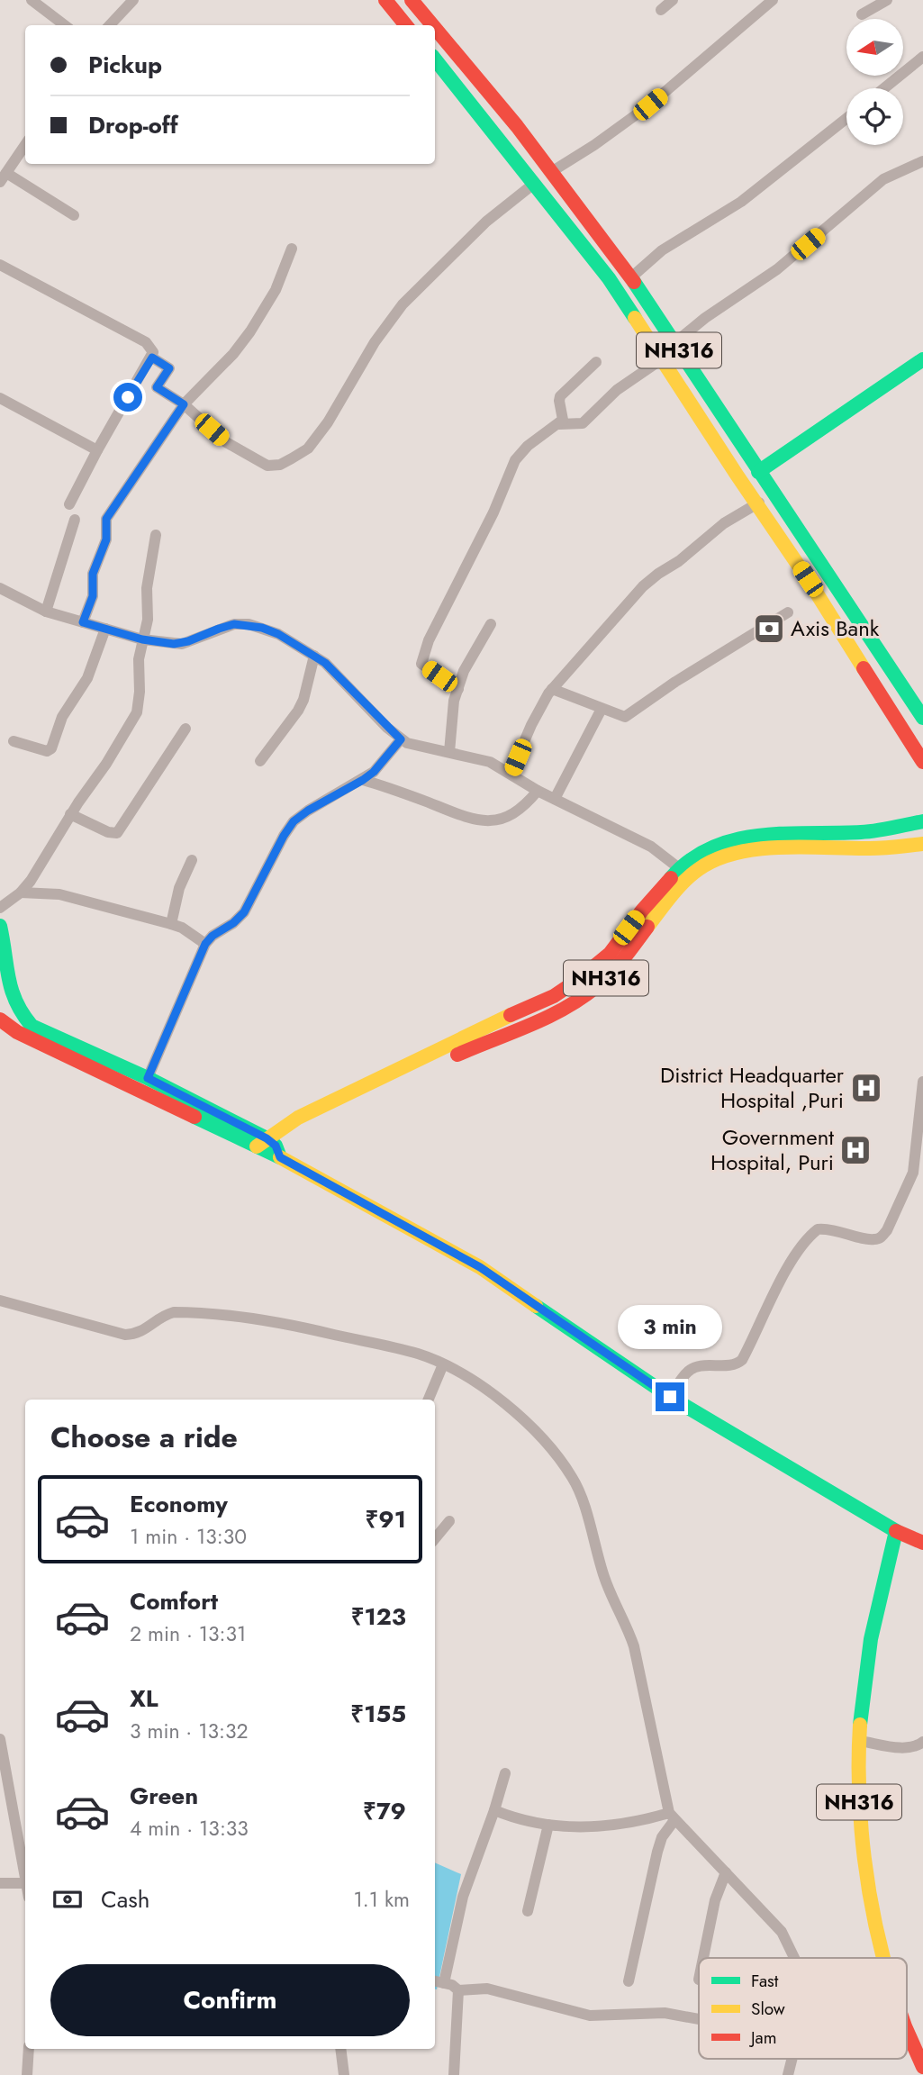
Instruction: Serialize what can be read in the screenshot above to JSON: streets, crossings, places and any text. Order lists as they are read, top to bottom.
{
  "streets": {
    "main road": ["NH316"]
  },
  "places": {
    "bank": ["Axis Bank"],
    "hospital": ["District Headquarter Hospital ,Puri", "Government Hospital, Puri"]
  },
  "legend": ["Fast", "Slow", "Jam"],
  "north": "left",
  "page": {
    "banner": ["Pickup", "Drop-off"],
    "bubble": "3 min",
    "heading": "Choose a ride",
    "list": [
      {
        "name": "Economy",
        "note": "1 min · 13:30",
        "value": "₹91"
      },
      {
        "name": "Comfort",
        "note": "2 min · 13:31",
        "value": "₹123"
      },
      {
        "name": "XL",
        "note": "3 min · 13:32",
        "value": "₹155"
      },
      {
        "name": "Green",
        "note": "4 min · 13:33",
        "value": "₹79"
      }
    ],
    "pay": ["Cash", "1.1 km"],
    "buttons": "Confirm"
  }
}
